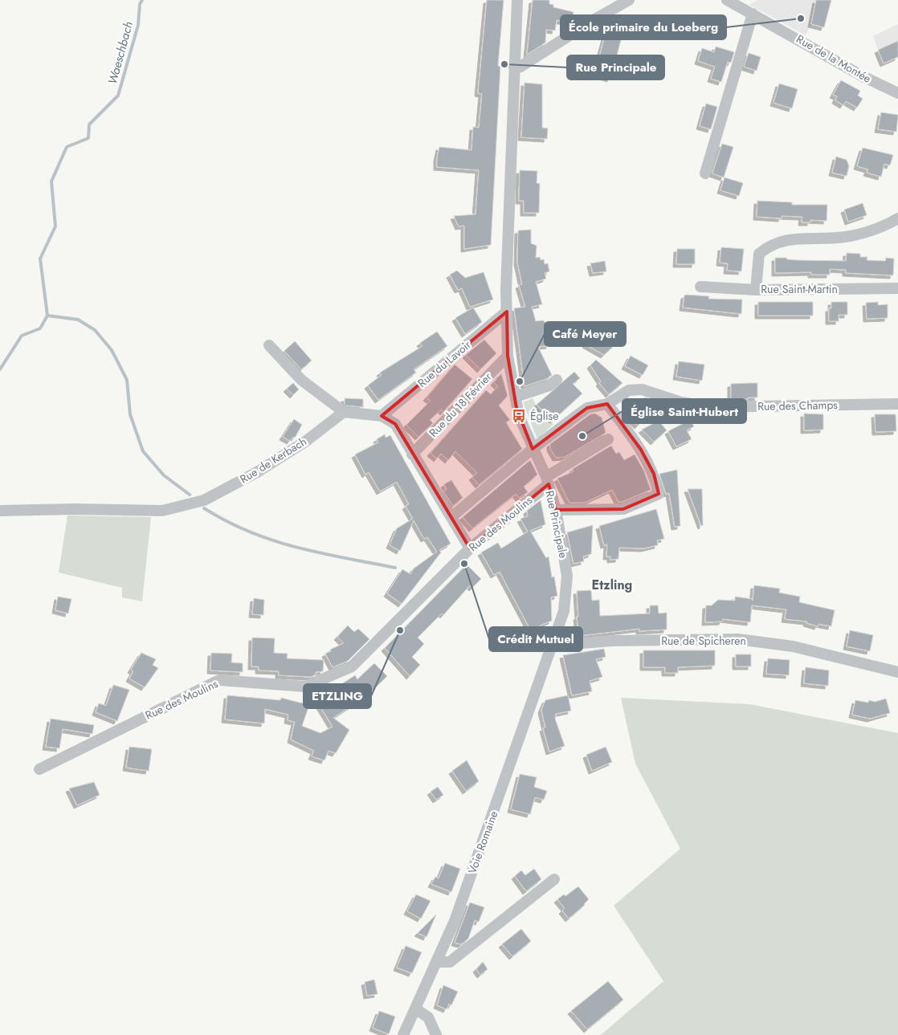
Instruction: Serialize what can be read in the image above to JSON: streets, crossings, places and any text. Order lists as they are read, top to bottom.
{
  "streets": {
    "street": [
      "Rue de la Montée",
      "Rue Saint-Martin",
      "Rue du Lavoir",
      "Rue du 18 Février",
      "Rue des Champs",
      "Rue de Kerbach",
      "Rue des Moulins",
      "Rue Principale",
      "Rue de Spicheren",
      "Voie Romaine"
    ]
  },
  "crossings": [
    ["Rue du Lavoir", "Rue Principale"],
    ["Rue du 18 Février", "Rue Principale"],
    ["Rue des Moulins", "Rue Principale"],
    ["Rue Principale", "Rue de Spicheren"],
    ["Rue Principale", "Voie Romaine"],
    ["Rue de Spicheren", "Voie Romaine"]
  ],
  "districts": ["Etzling"],
  "water": ["Waeschbach"],
  "places": {
    "other": [
      "École primaire du Loeberg",
      "Rue Principale",
      "Café Meyer",
      "Église Saint-Hubert",
      "Crédit Mutuel",
      "ETZLING"
    ],
    "bus stop": ["Église"]
  }
}
